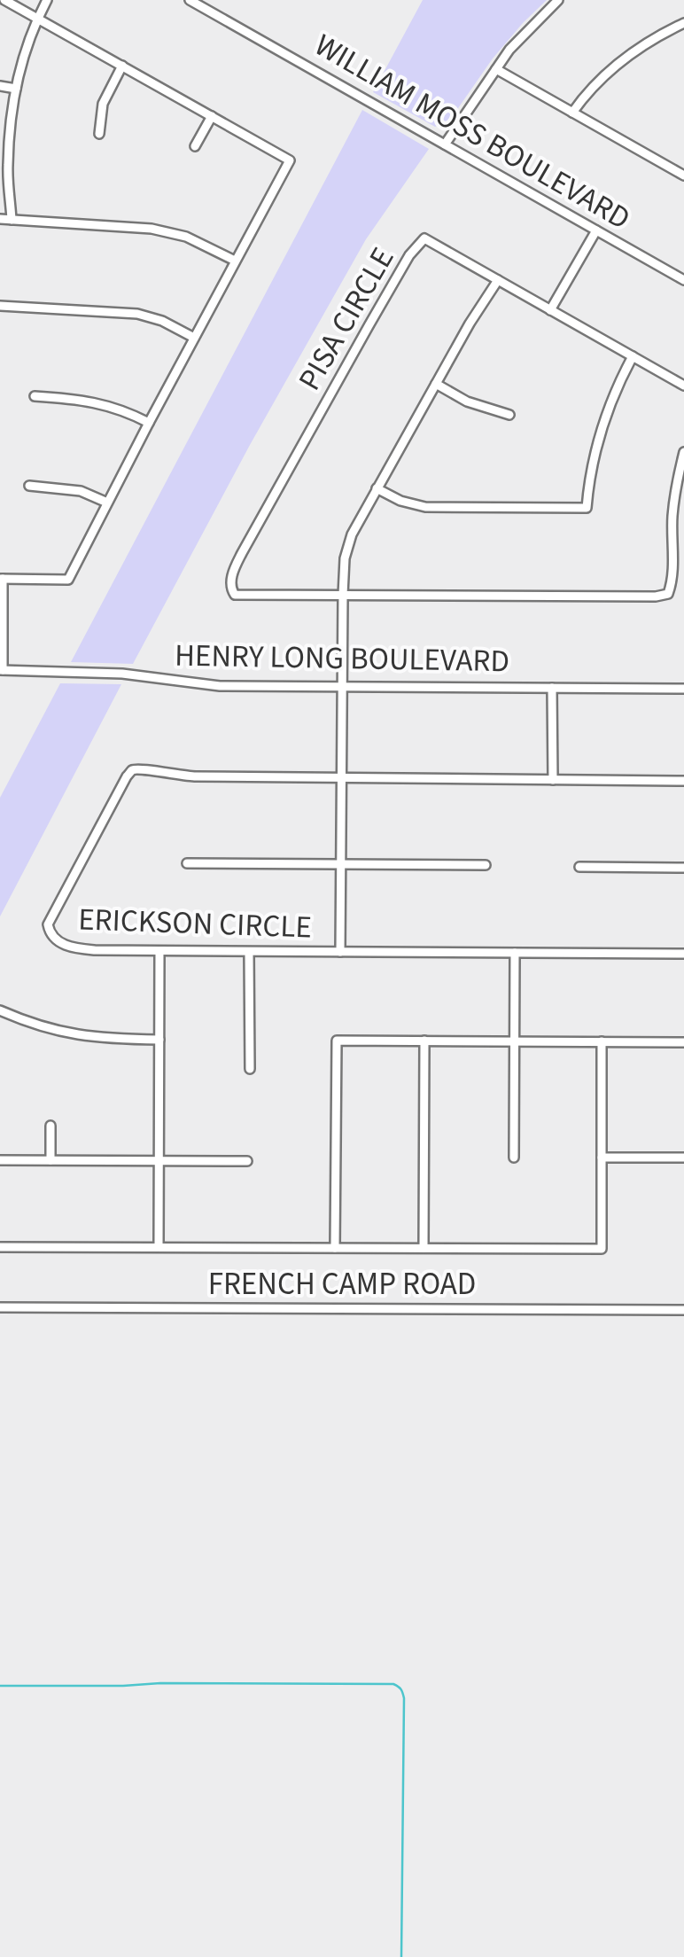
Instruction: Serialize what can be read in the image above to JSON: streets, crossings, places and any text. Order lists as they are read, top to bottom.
{
  "streets": {
    "street": [
      "WILLIAM MOSS BOULEVARD",
      "PISA CIRCLE",
      "HENRY LONG BOULEVARD",
      "ERICKSON CIRCLE",
      "FRENCH CAMP ROAD"
    ]
  }
}
